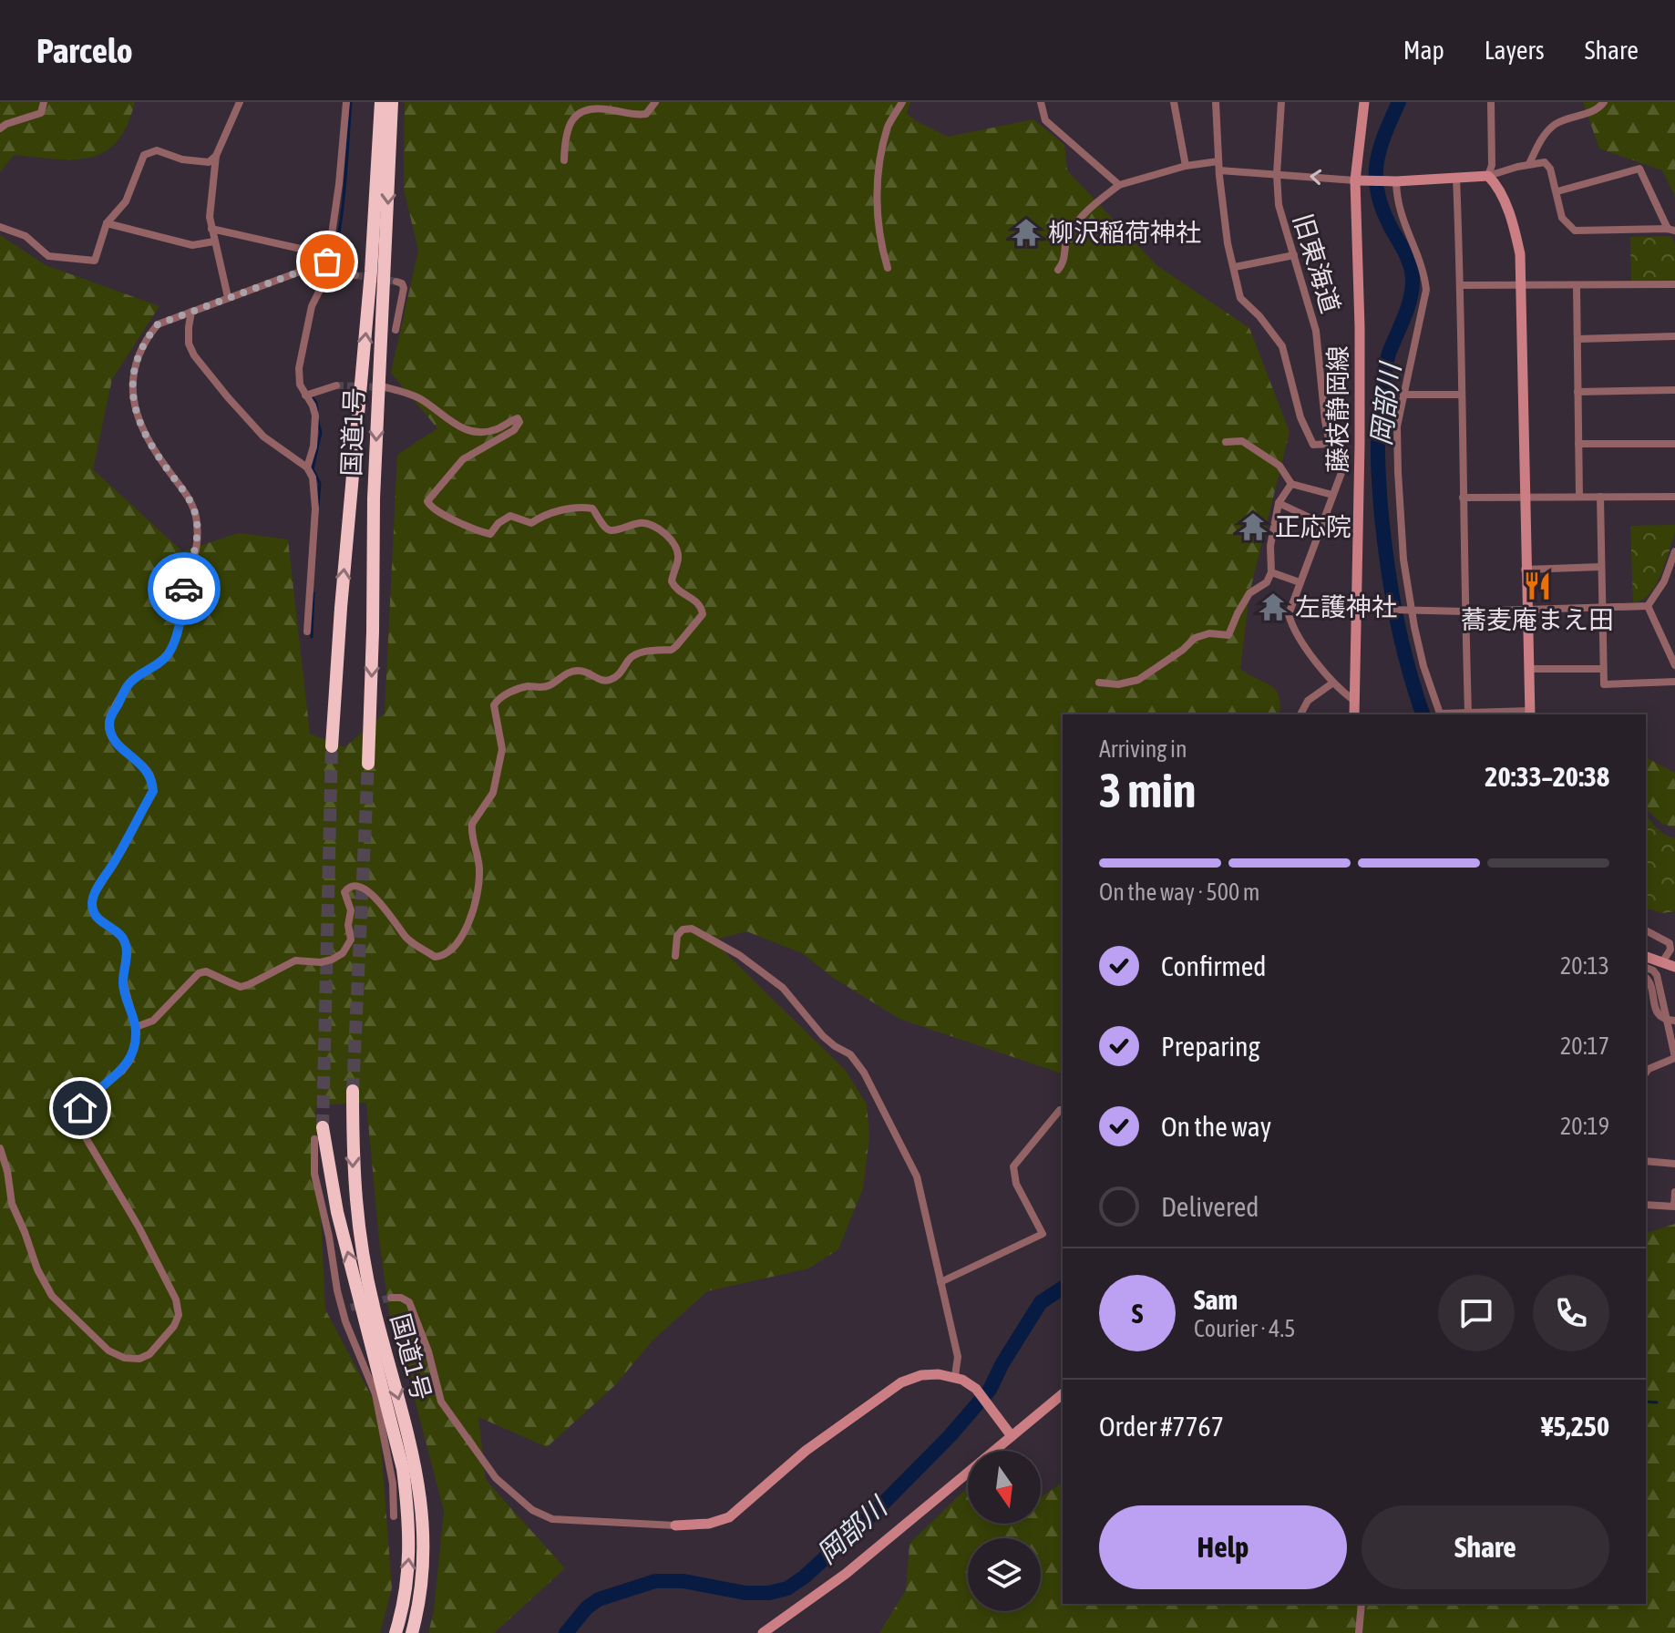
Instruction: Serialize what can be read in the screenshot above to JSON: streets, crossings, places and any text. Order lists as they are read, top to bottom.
{
  "streets": {
    "highway": ["国道1号"],
    "street": ["旧東海道", "藤枝静岡線"]
  },
  "water": ["岡部川"],
  "places": {
    "temple": ["柳沢稲荷神社", "正応院", "左護神社"],
    "restaurant": ["蕎麦庵まえ田"]
  },
  "north": "bottom",
  "page": {
    "header": "Parcelo",
    "nav": ["Map", "Layers", "Share"],
    "heading": ["3 min", "Arriving in", "20:33–20:38"],
    "panel": [
      "Sam",
      "Courier · 4.5",
      "Order #7767",
      "¥5,250"
    ],
    "bar": "On the way · 500 m",
    "list": [
      ["Confirmed", "20:13"],
      ["Preparing", "20:17"],
      ["On the way", "20:19"],
      "Delivered"
    ],
    "round": "S",
    "buttons": ["Help", "Share"]
  }
}
